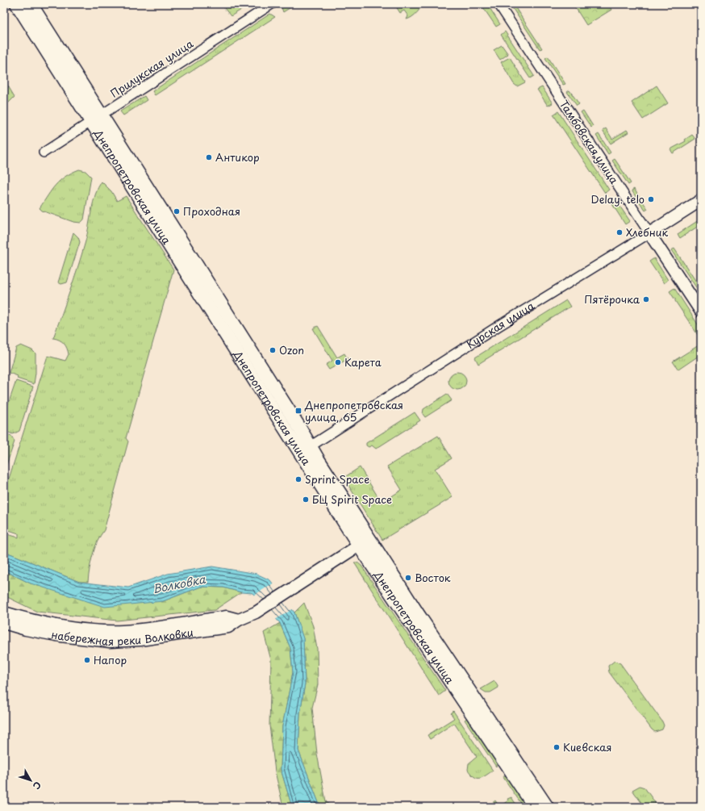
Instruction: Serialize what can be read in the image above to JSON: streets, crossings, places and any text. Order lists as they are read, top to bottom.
{
  "streets": {
    "main road": ["Днепропетровская улица"],
    "street": [
      "Прилукская улица",
      "Тамбовская улица",
      "Курская улица",
      "набережная реки Волковки"
    ]
  },
  "crossings": [
    ["Прилукская улица", "Днепропетровская улица"],
    ["Тамбовская улица", "Курская улица"],
    ["Днепропетровская улица", "Курская улица"],
    ["Днепропетровская улица", "набережная реки Волковки"]
  ],
  "water": ["Волковка"],
  "places": {
    "other": [
      "Антикор",
      "Delay. telo",
      "Проходная",
      "Хлебник",
      "Пятёрочка",
      "Ozon",
      "Карета",
      "Sprint Space",
      "БЦ Spirit Space",
      "Восток",
      "Напор",
      "Киевская"
    ],
    "transit": ["Днепропетровская улица, 65"]
  },
  "north": "bottom right"
}
